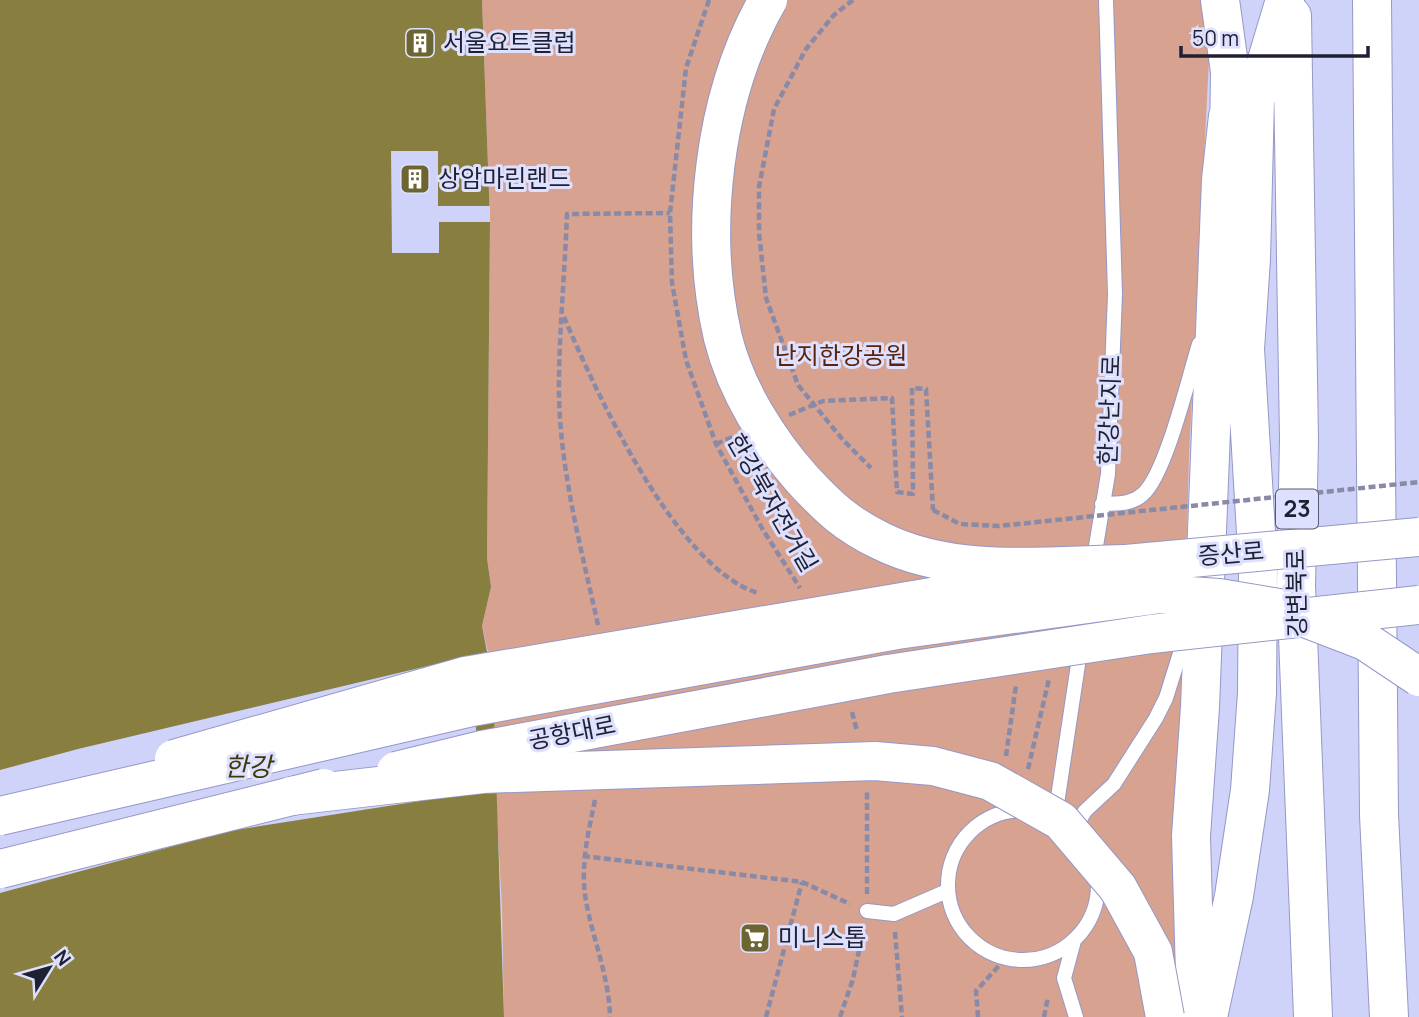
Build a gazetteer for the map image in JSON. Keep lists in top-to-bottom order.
{
  "streets": {
    "main road": [
      "23",
      "증산로",
      "강변북로",
      "공항대로"
    ],
    "lane": ["한강난지로"],
    "path": ["한강북자전거길"]
  },
  "water": ["한강"],
  "parks": ["난지한강공원"],
  "places": {
    "building": ["서울요트클럽", "상암마린랜드"],
    "supermarket": ["미니스톱"]
  },
  "scale_bar": "50 m",
  "north": "top right"
}
